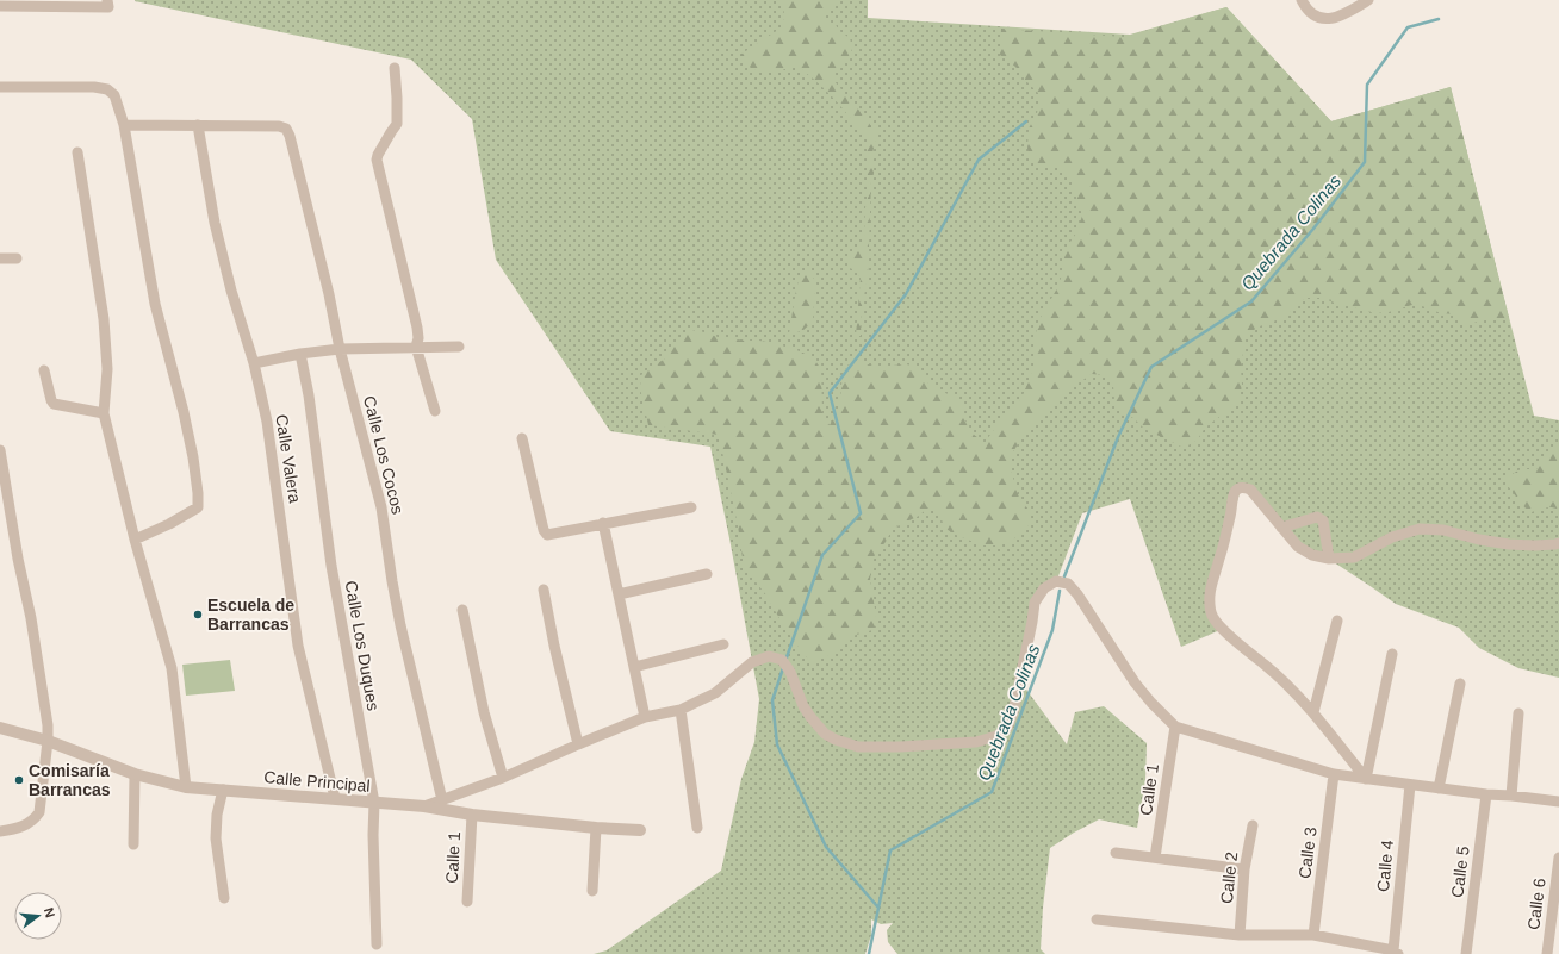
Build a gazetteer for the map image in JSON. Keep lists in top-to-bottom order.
{
  "streets": {
    "street": [
      "Calle Los Cocos",
      "Calle Valera",
      "Calle Los Duques",
      "Calle Principal",
      "Calle 1",
      "Calle 3",
      "Calle 4",
      "Calle 5",
      "Calle 2",
      "Calle 6"
    ]
  },
  "crossings": [
    ["Calle Los Cocos", "Calle Valera"],
    ["Calle Valera", "Calle Principal"],
    ["Calle Los Duques", "Calle Principal"],
    ["Calle Principal", "Calle 1"]
  ],
  "water": ["Quebrada Colinas"],
  "places": ["Escuela de Barrancas", "Comisaría Barrancas"],
  "north": "right"
}
